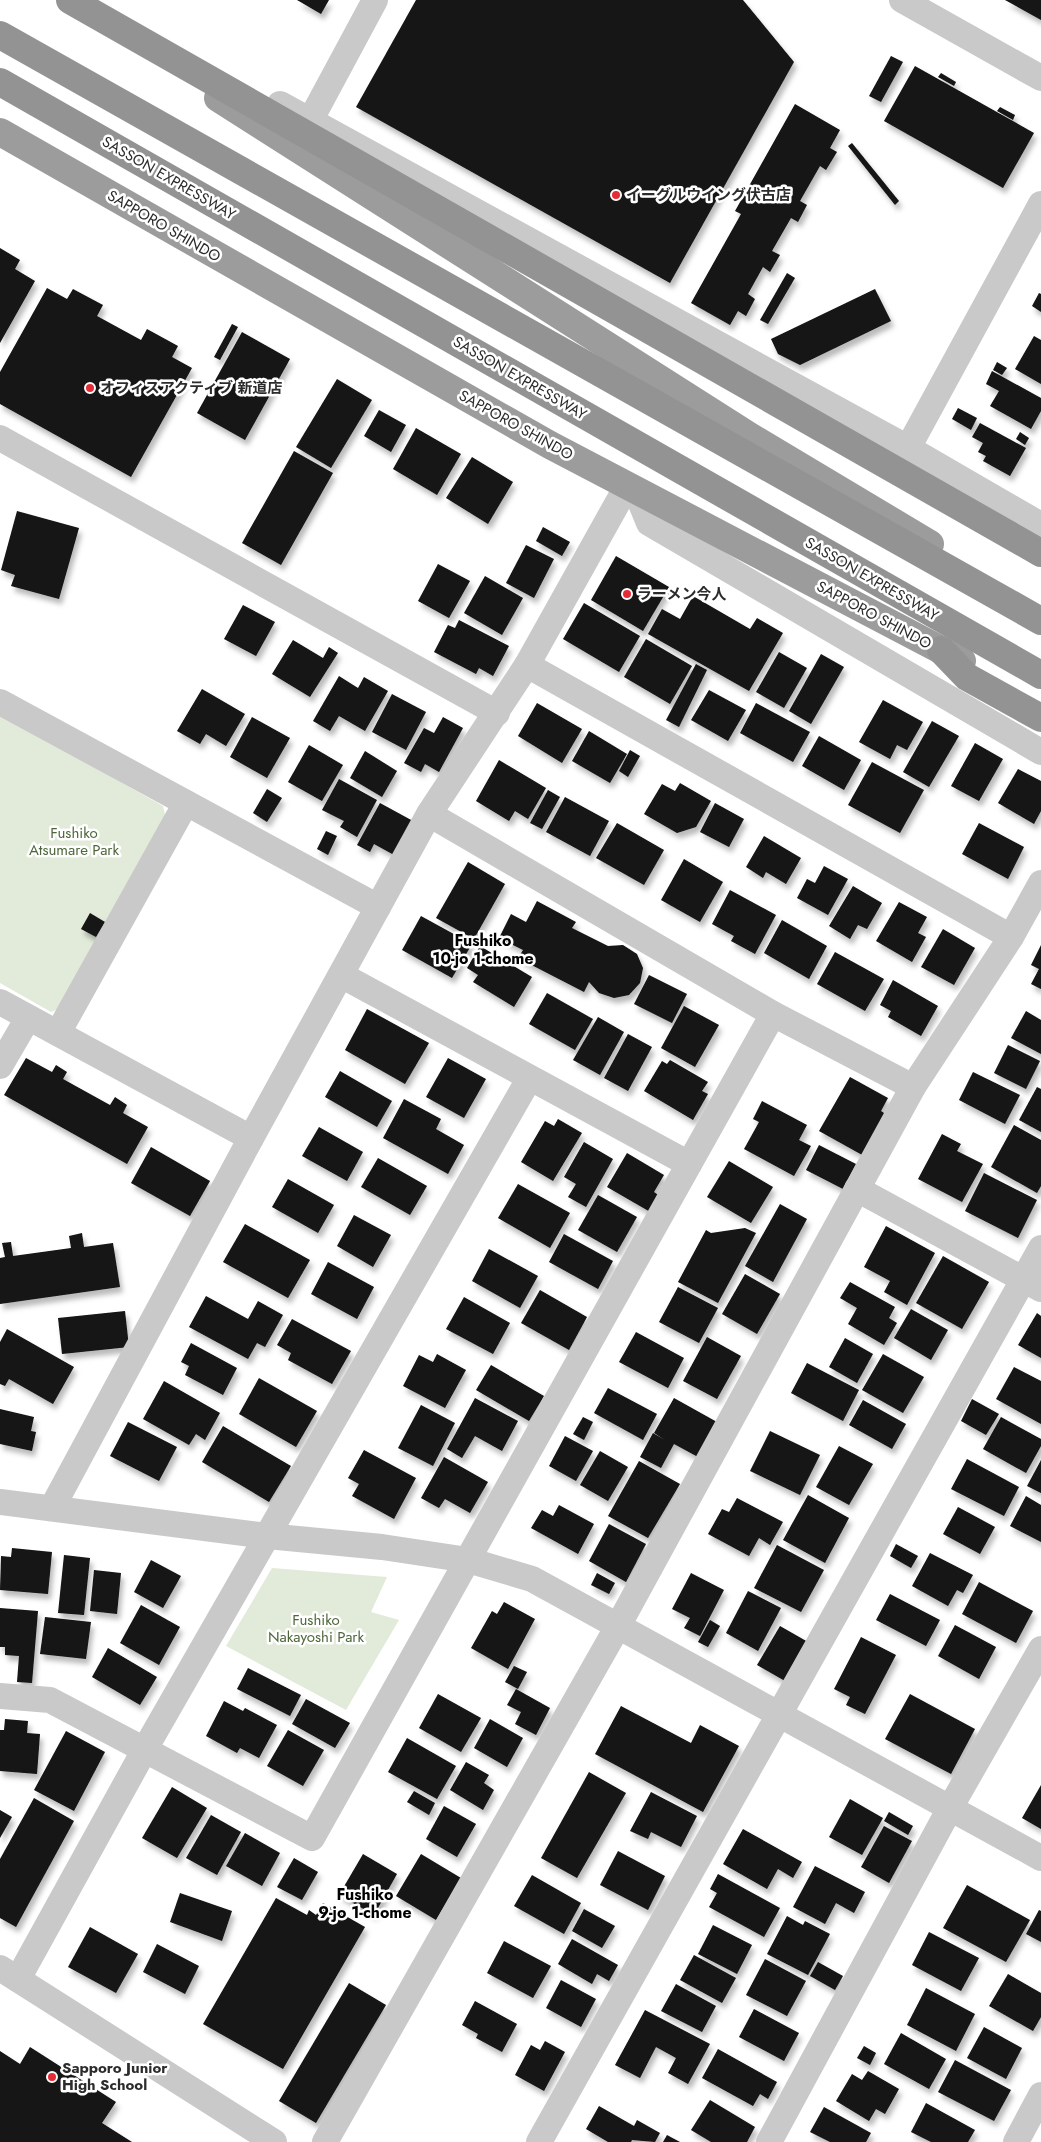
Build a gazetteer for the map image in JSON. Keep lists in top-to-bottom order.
{
  "streets": {
    "highway": ["SASSON EXPRESSWAY", "SAPPORO SHINDO"]
  },
  "districts": ["Fushiko 10-jo 1-chome", "Fushiko 9-jo 1-chome"],
  "parks": ["Fushiko Atsumare Park", "Fushiko Nakayoshi Park"],
  "places": [
    "イーグルウイング伏古店",
    "オフィスアクティブ 新道店",
    "ラーメン今人",
    "Sapporo Junior High School"
  ]
}
